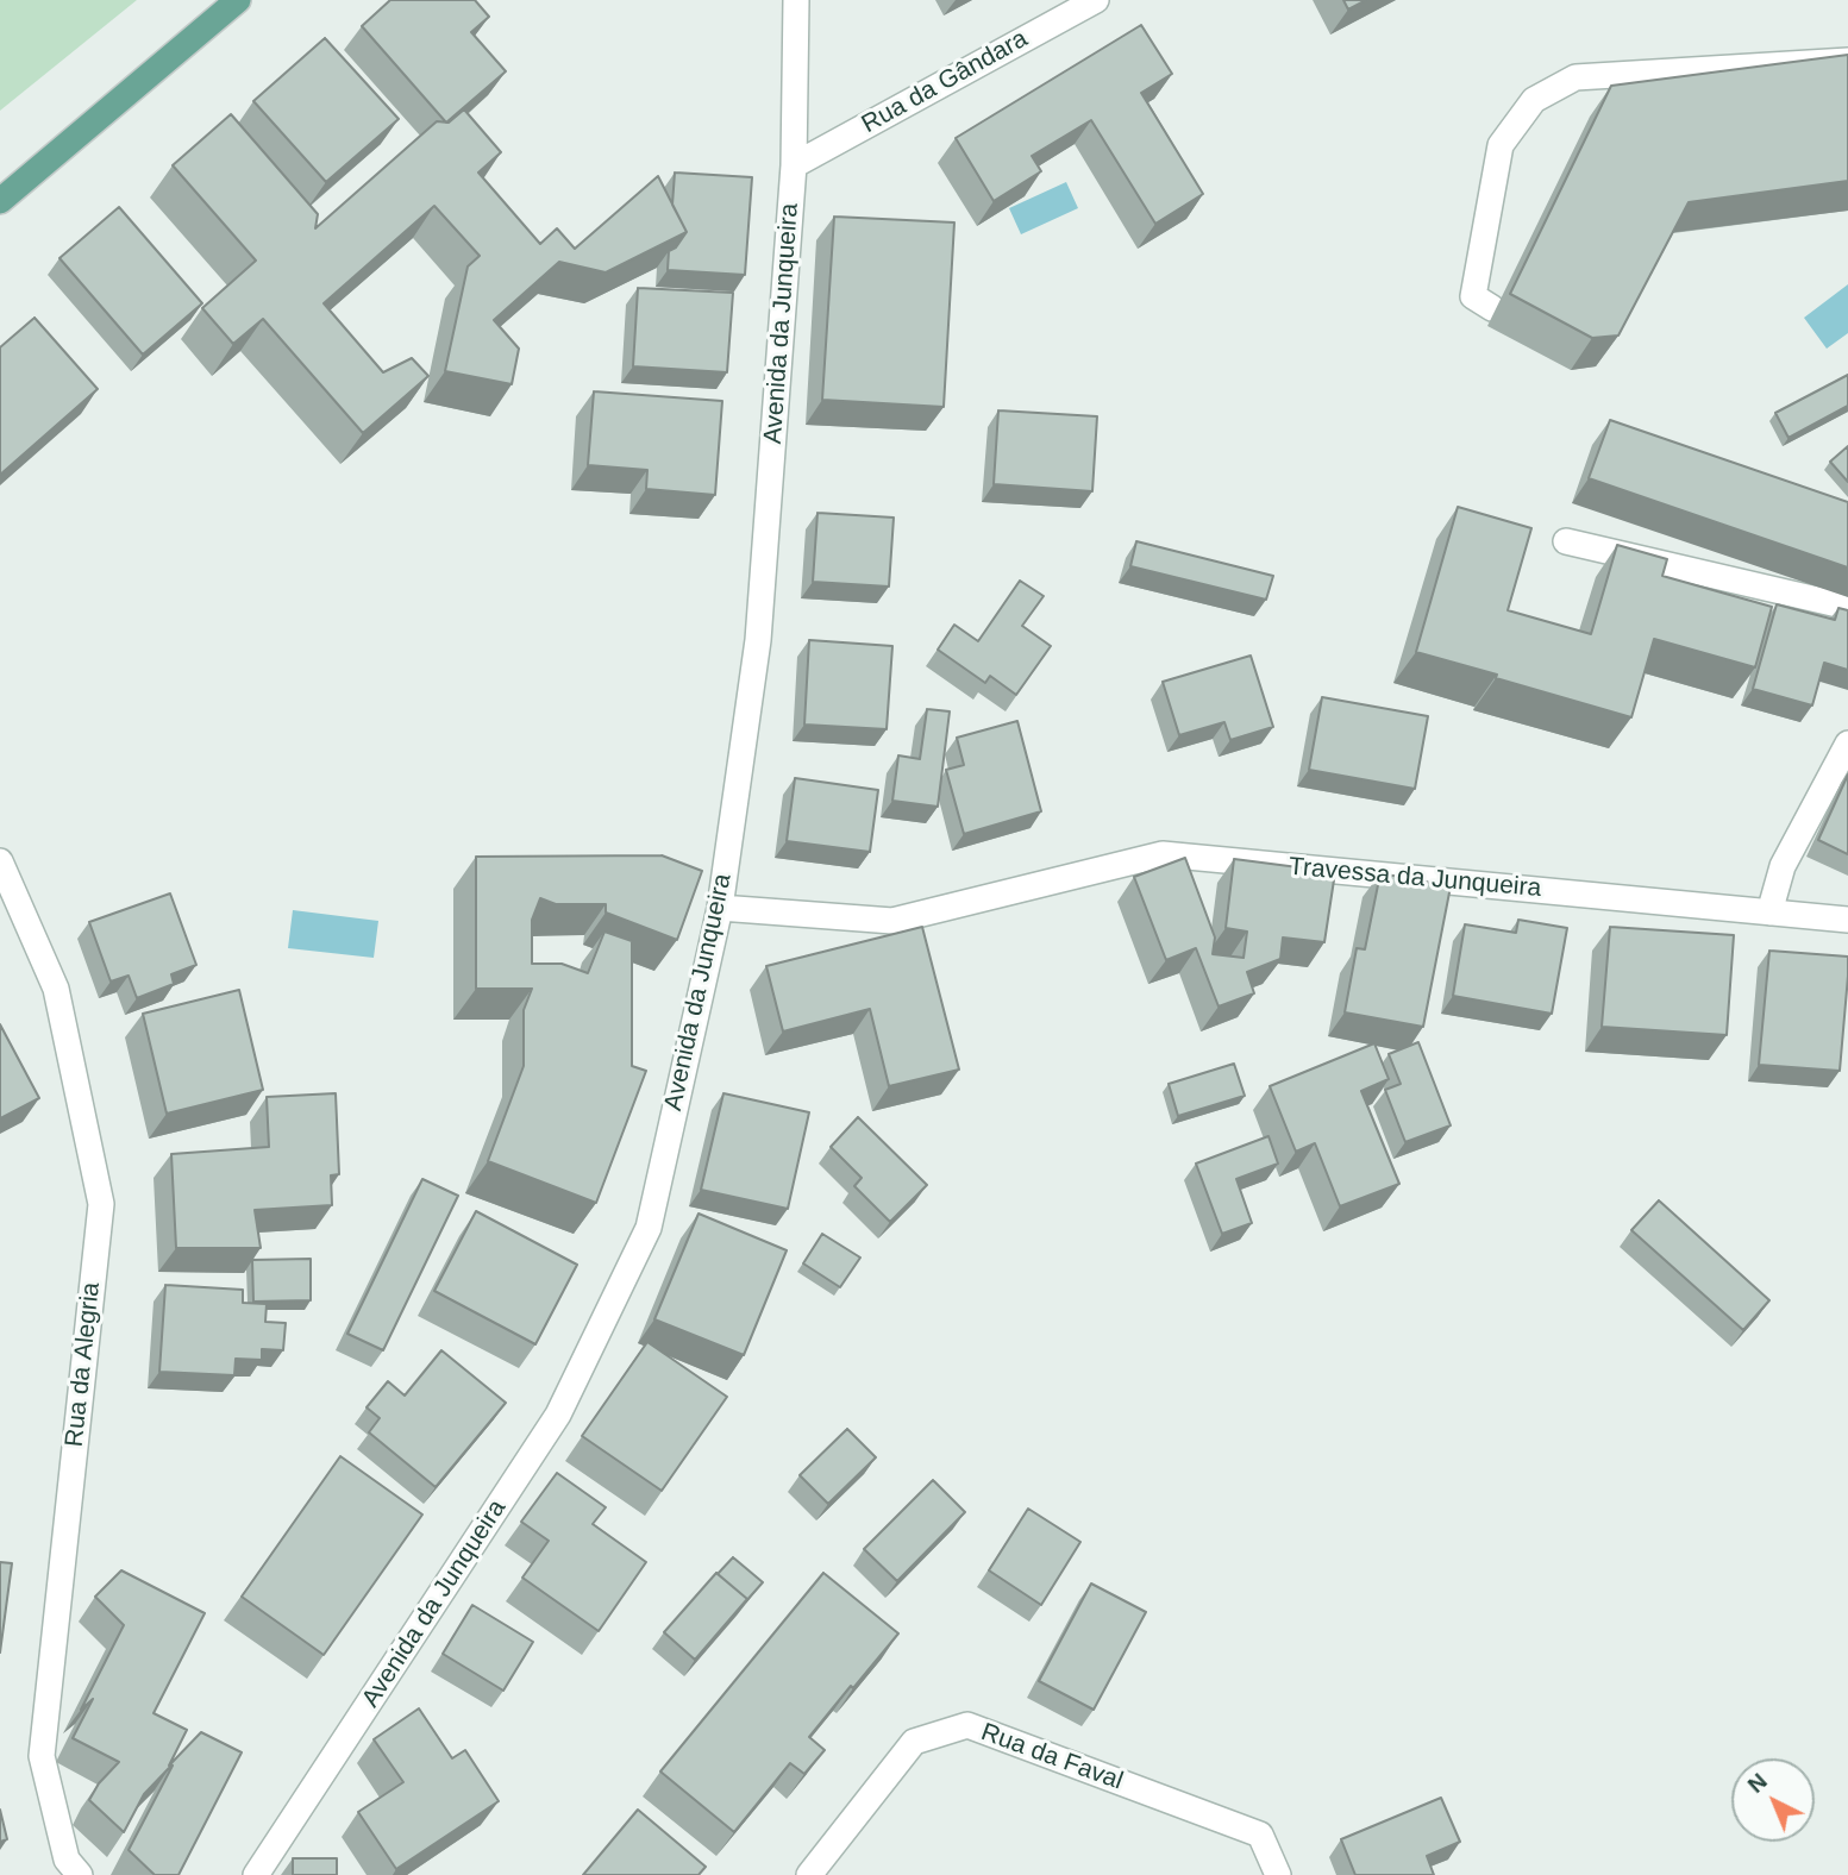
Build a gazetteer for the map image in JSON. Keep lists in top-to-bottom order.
{
  "streets": {
    "street": [
      "Rua da Gândara",
      "Avenida da Junqueira",
      "Travessa da Junqueira",
      "Rua da Alegria",
      "Rua da Faval"
    ]
  },
  "crossings": [
    ["Rua da Gândara", "Avenida da Junqueira"],
    ["Avenida da Junqueira", "Travessa da Junqueira"]
  ],
  "north": "top left"
}
